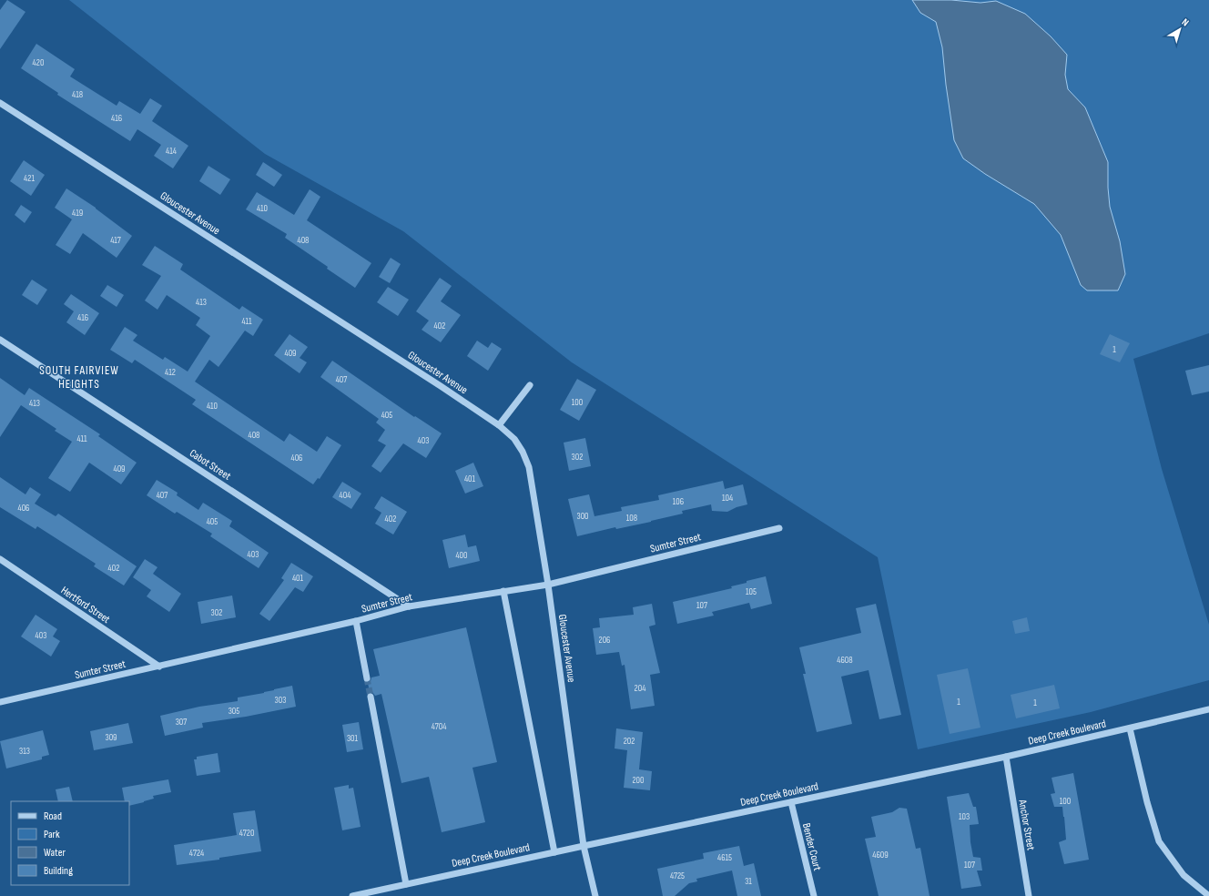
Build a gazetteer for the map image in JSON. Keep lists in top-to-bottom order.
{
  "streets": {
    "street": [
      "Gloucester Avenue",
      "Cabot Street",
      "Sumter Street",
      "Hertford Street",
      "Deep Creek Boulevard",
      "Anchor Street",
      "Bender Court"
    ]
  },
  "crossings": [
    ["Gloucester Avenue", "Sumter Street"],
    ["Gloucester Avenue", "Deep Creek Boulevard"],
    ["Cabot Street", "Sumter Street"],
    ["Sumter Street", "Hertford Street"],
    ["Deep Creek Boulevard", "Anchor Street"],
    ["Deep Creek Boulevard", "Bender Court"]
  ],
  "districts": ["SOUTH FAIRVIEW HEIGHTS"],
  "house_numbers": [
    "420",
    "418",
    "416",
    "414",
    "421",
    "410",
    "419",
    "417",
    "408",
    "413",
    "416",
    "411",
    "402",
    "1",
    "409",
    "412",
    "407",
    "100",
    "413",
    "410",
    "405",
    "408",
    "411",
    "403",
    "302",
    "406",
    "409",
    "401",
    "407",
    "404",
    "104",
    "106",
    "406",
    "300",
    "108",
    "402",
    "405",
    "403",
    "400",
    "402",
    "401",
    "105",
    "107",
    "302",
    "403",
    "206",
    "4608",
    "204",
    "303",
    "1",
    "1",
    "305",
    "307",
    "4704",
    "309",
    "301",
    "202",
    "313",
    "200",
    "100",
    "103",
    "4720",
    "4724",
    "4609",
    "4615",
    "107",
    "4725",
    "31"
  ],
  "legend": [
    "Road",
    "Park",
    "Water",
    "Building"
  ],
  "north": "top right"
}
